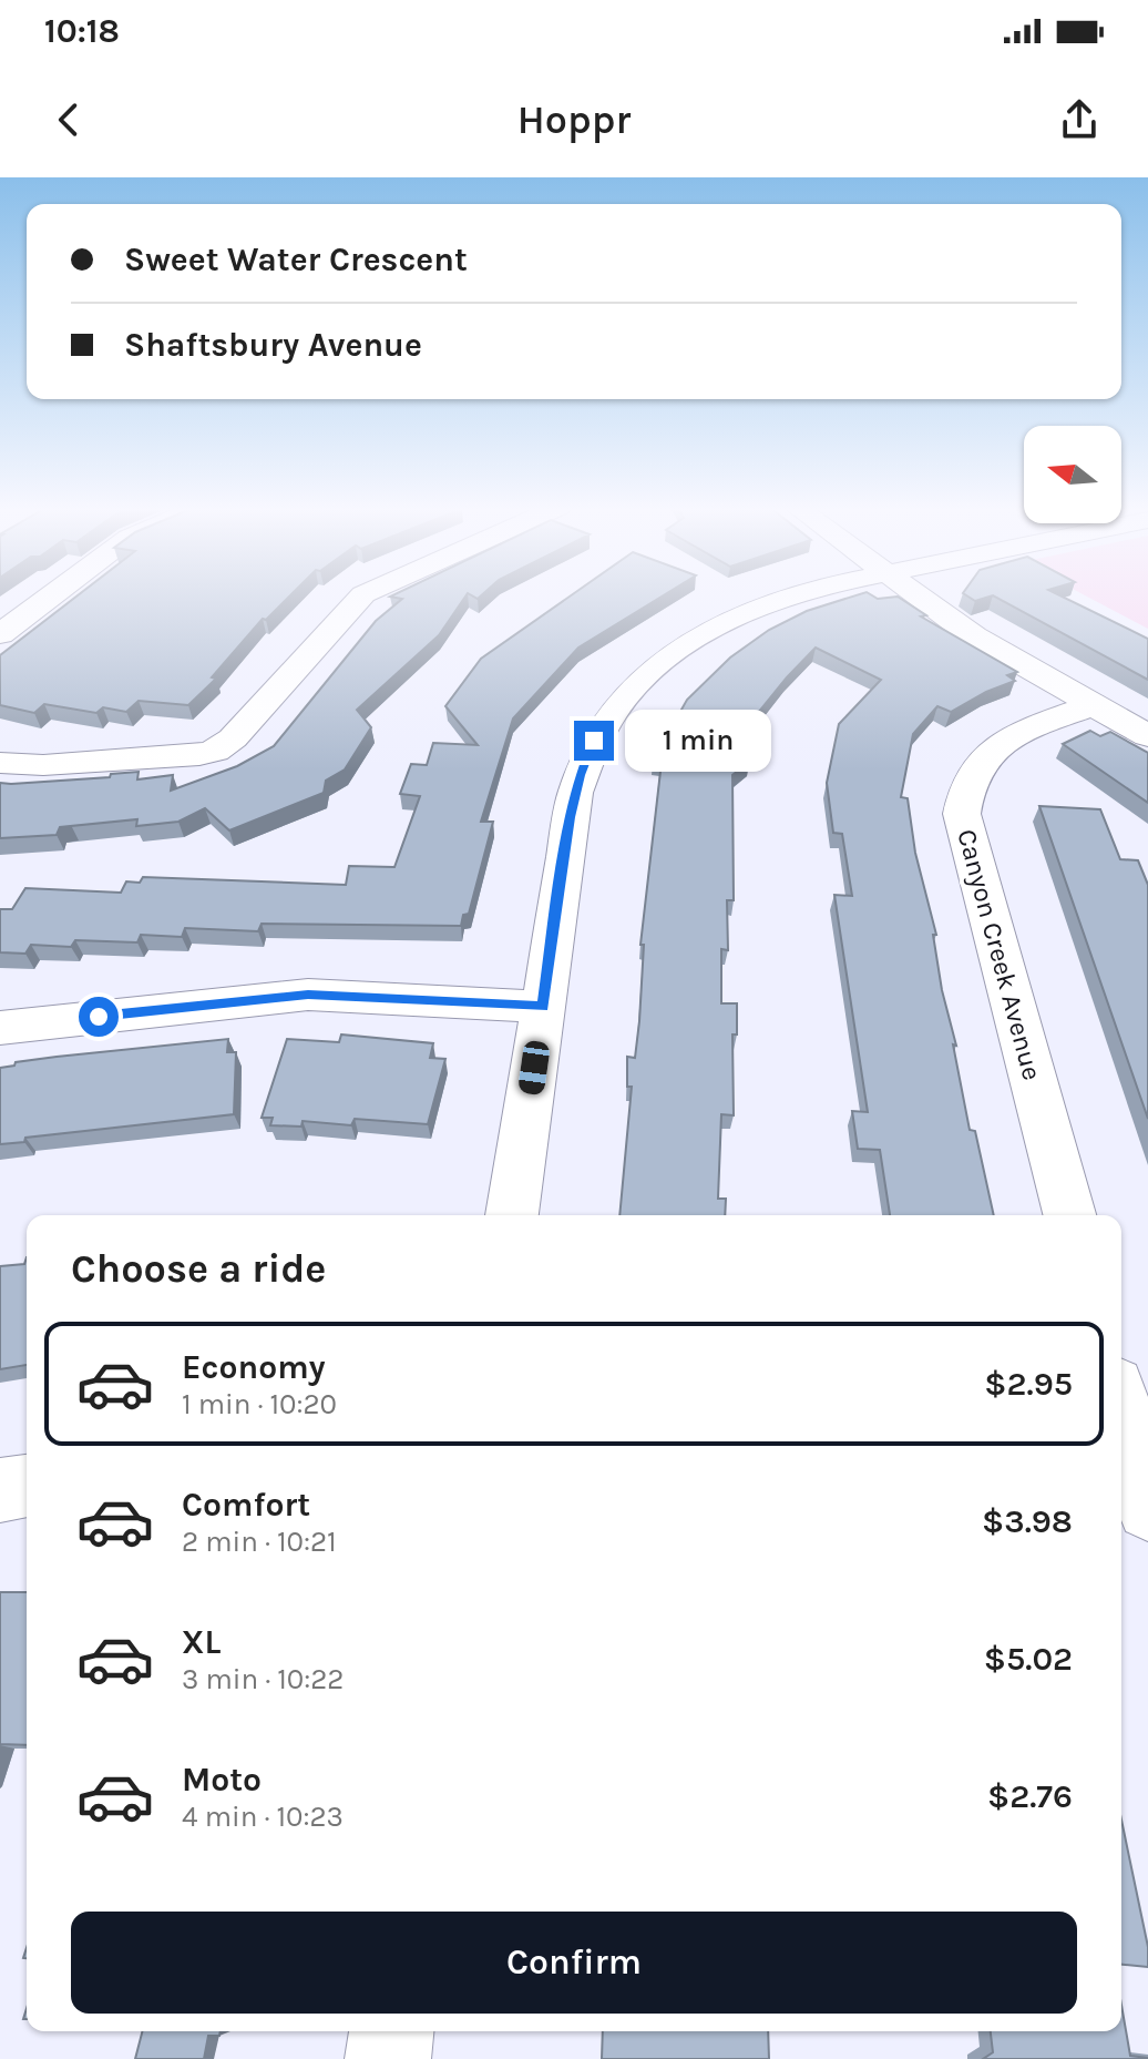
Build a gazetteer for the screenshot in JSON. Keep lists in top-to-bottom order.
{
  "streets": {
    "street": ["Canyon Creek Avenue"]
  },
  "north": "left",
  "page": {
    "status": "10:18",
    "header": "Hoppr",
    "banner": ["Sweet Water Crescent", "Shaftsbury Avenue"],
    "bubble": "1 min",
    "heading": "Choose a ride",
    "list": [
      {
        "name": "Economy",
        "note": "1 min · 10:20",
        "value": "$2.95"
      },
      {
        "name": "Comfort",
        "note": "2 min · 10:21",
        "value": "$3.98"
      },
      {
        "name": "XL",
        "note": "3 min · 10:22",
        "value": "$5.02"
      },
      {
        "name": "Moto",
        "note": "4 min · 10:23",
        "value": "$2.76"
      }
    ],
    "buttons": "Confirm"
  }
}
